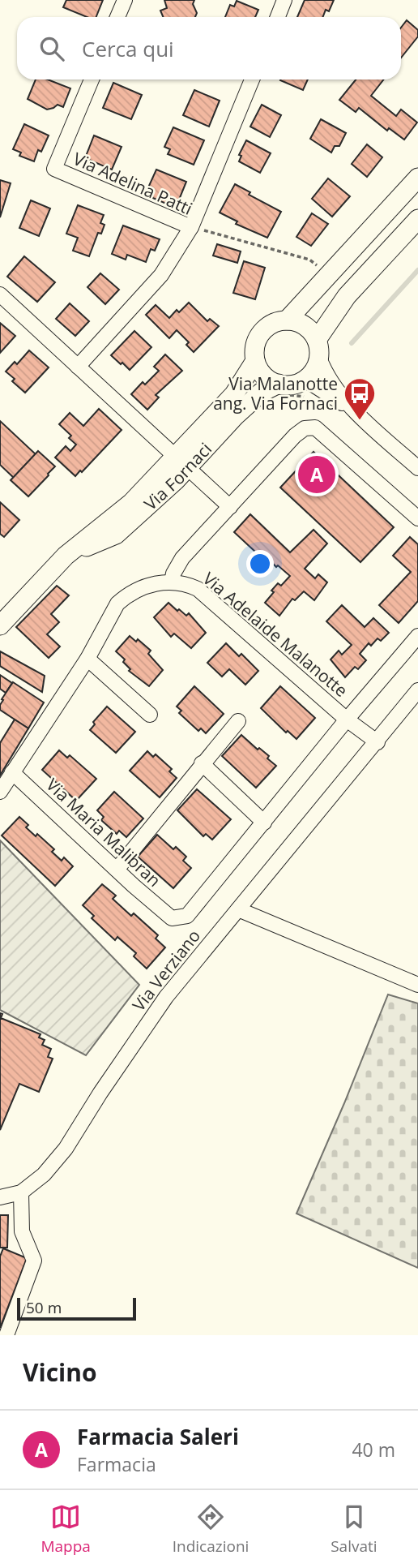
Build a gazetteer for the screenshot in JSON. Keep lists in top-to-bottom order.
{
  "streets": {
    "street": [
      "Via Adelina Patti",
      "Via Fornaci",
      "Via Adelaide Malanotte",
      "Via Maria Malibran",
      "Via Verziano"
    ]
  },
  "crossings": [
    ["Via Adelaide Malanotte", "Via Maria Malibran"]
  ],
  "places": {
    "bus stop": ["Via Malanotte ang. Via Fornaci"]
  },
  "scale_bar": "50 m",
  "page": {
    "search": "Cerca qui",
    "pins": "A",
    "scale": "50 m",
    "heading": "Vicino",
    "list": [
      {
        "mark": "A",
        "name": "Farmacia Saleri",
        "note": "Farmacia",
        "value": "40 m"
      }
    ],
    "nav": ["Mappa", "Indicazioni", "Salvati"]
  }
}
